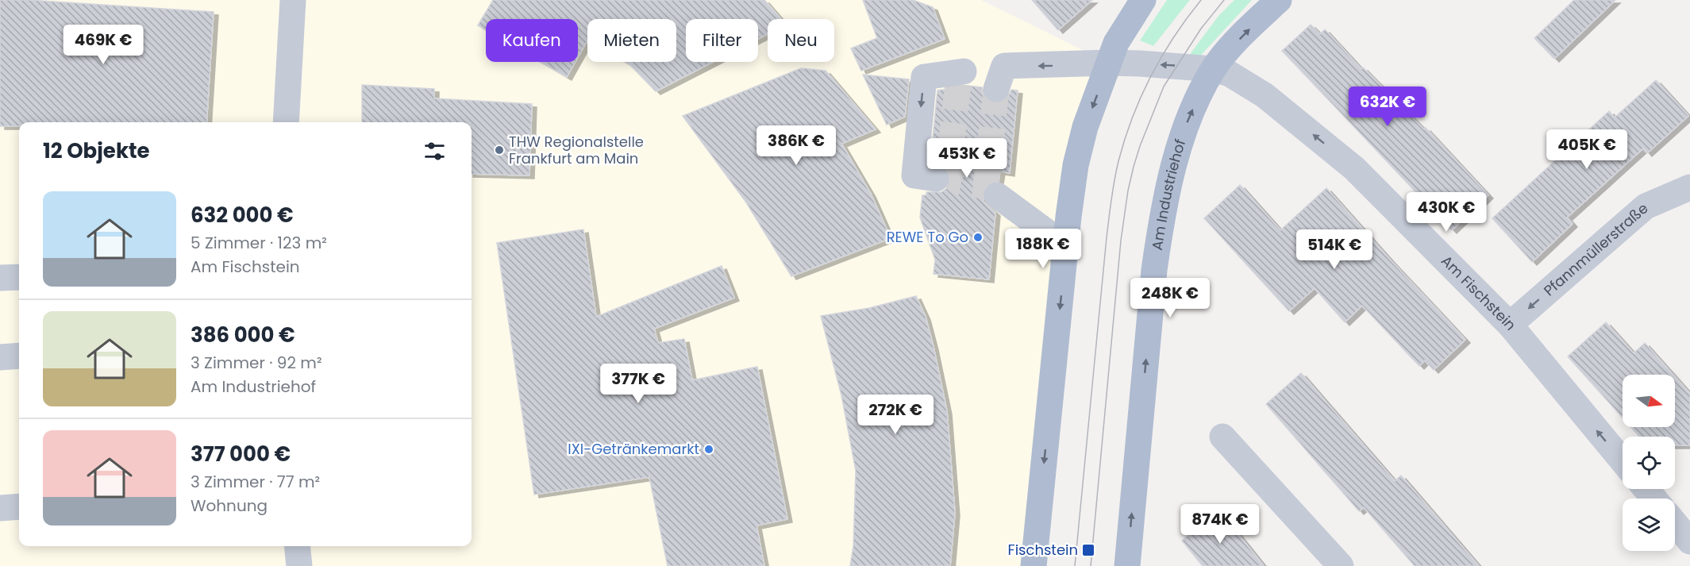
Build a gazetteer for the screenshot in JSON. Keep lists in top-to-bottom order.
{
  "streets": {
    "main road": ["Am Industriehof"],
    "street": ["Pfannmüllerstraße", "Am Fischstein"]
  },
  "crossings": [
    ["Am Industriehof", "Am Fischstein"],
    ["Pfannmüllerstraße", "Am Fischstein"]
  ],
  "one_way": ["Pfannmüllerstraße"],
  "places": {
    "other": ["THW Regionalstelle Frankfurt am Main", "REWE To Go", "IXI-Getränkemarkt"],
    "transit": ["Fischstein"]
  },
  "north": "right",
  "page": {
    "chip": [
      "Kaufen",
      "Mieten",
      "Filter",
      "Neu"
    ],
    "price": [
      "469K €",
      "632K €",
      "386K €",
      "405K €",
      "453K €",
      "430K €",
      "188K €",
      "514K €",
      "248K €",
      "377K €",
      "272K €",
      "874K €"
    ],
    "heading": "12 Objekte",
    "list": [
      {
        "name": "632 000 €",
        "note": "5 Zimmer · 123 m² · Am Fischstein"
      },
      {
        "name": "386 000 €",
        "note": "3 Zimmer · 92 m² · Am Industriehof"
      },
      {
        "name": "377 000 €",
        "note": "3 Zimmer · 77 m² · Wohnung"
      }
    ]
  }
}
